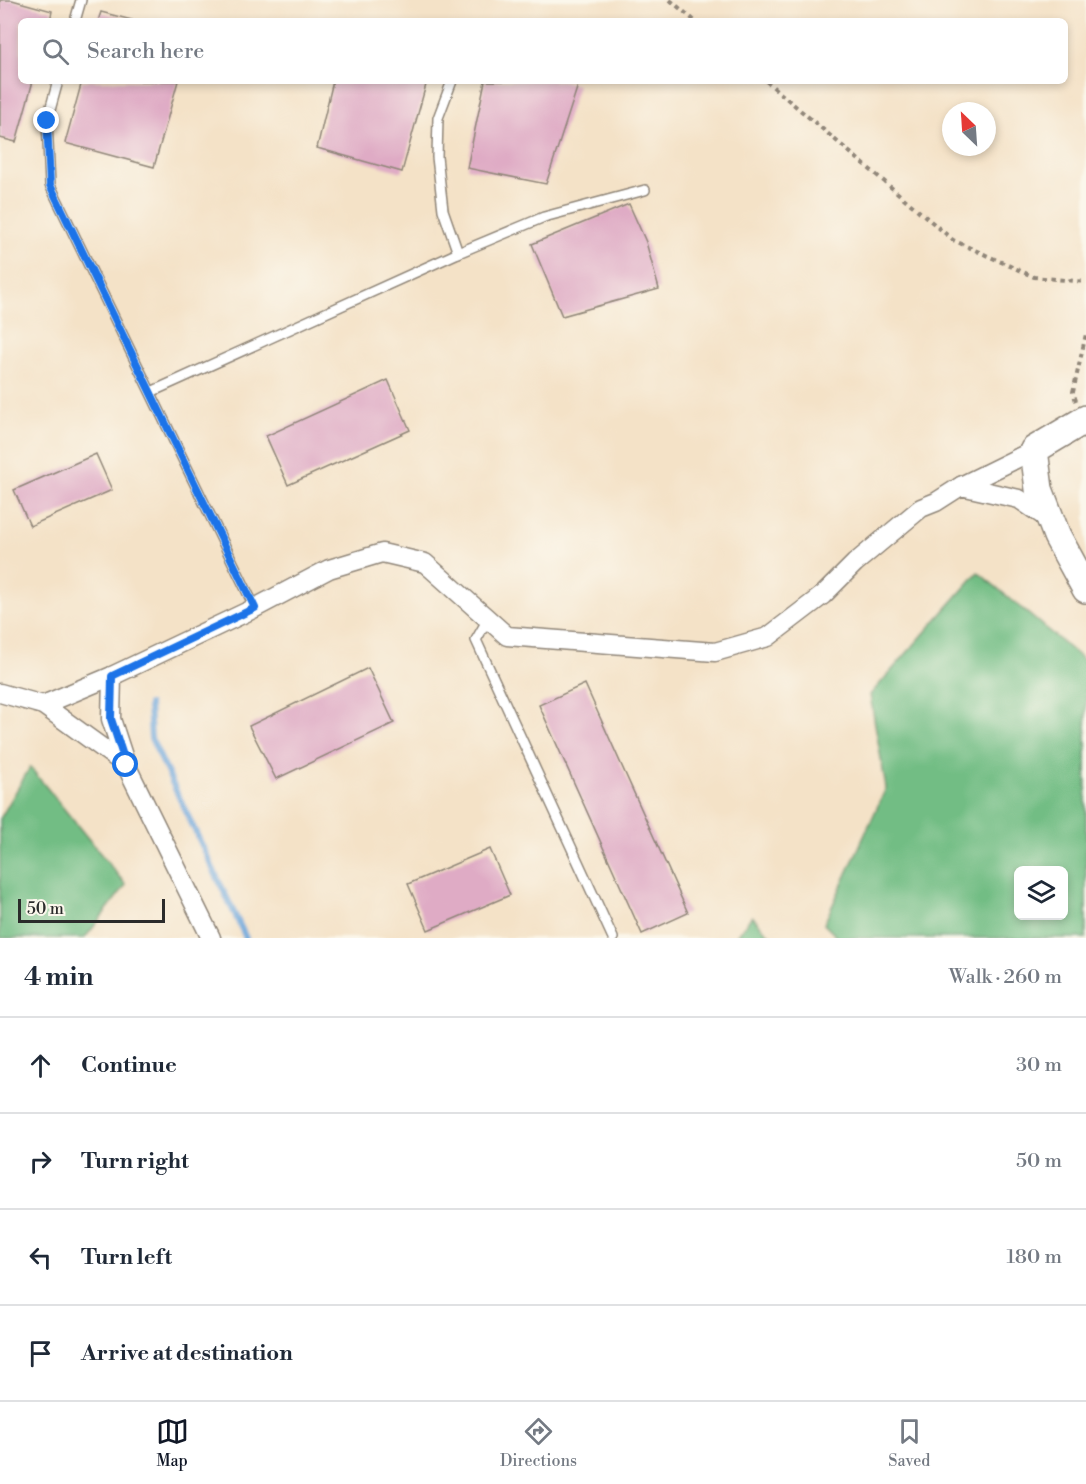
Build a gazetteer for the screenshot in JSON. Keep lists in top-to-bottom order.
{
  "scale_bar": "50 m",
  "north": "top left",
  "page": {
    "search": "Search here",
    "scale": "50 m",
    "heading": ["4 min", "Walk · 260 m"],
    "list": [
      ["Continue", "30 m"],
      ["Turn right", "50 m"],
      ["Turn left", "180 m"],
      "Arrive at destination"
    ],
    "nav": ["Map", "Directions", "Saved"]
  }
}
